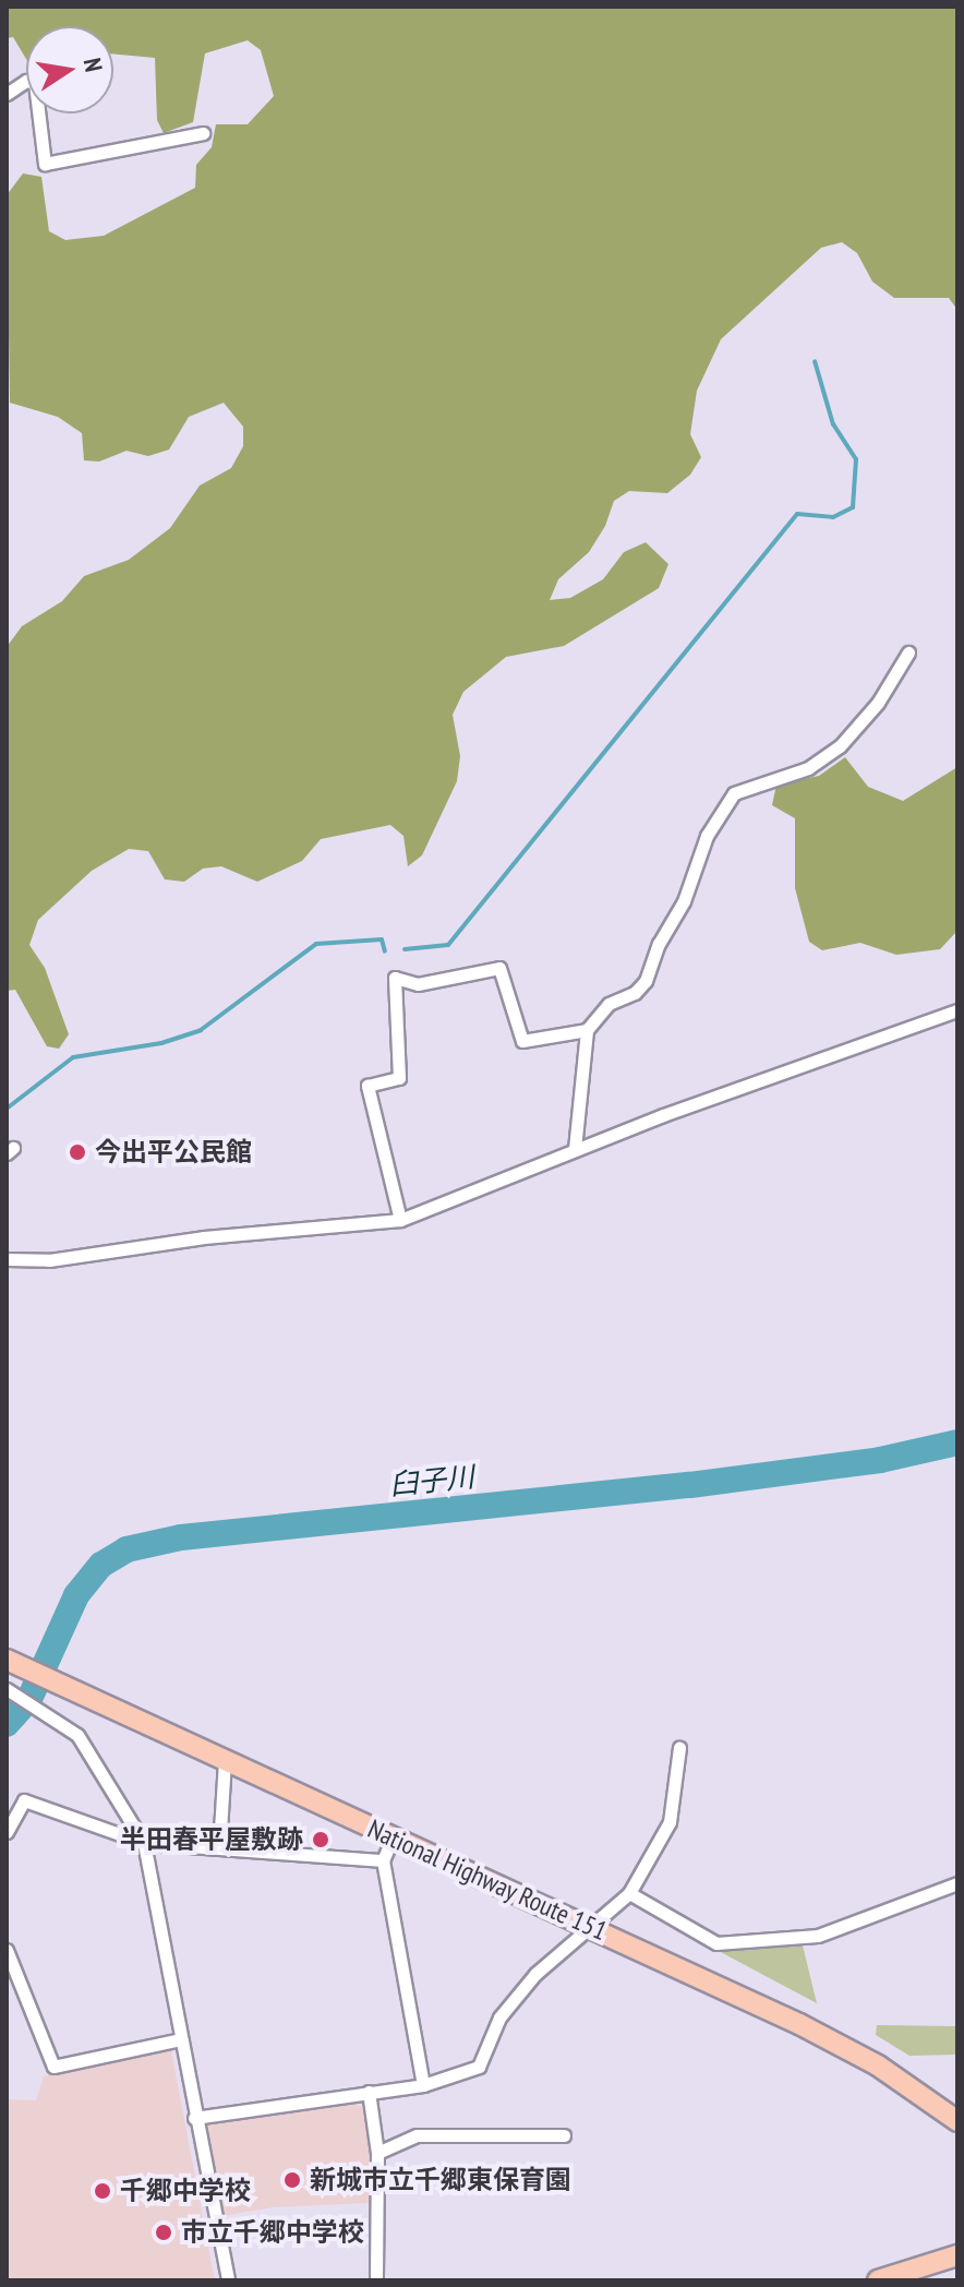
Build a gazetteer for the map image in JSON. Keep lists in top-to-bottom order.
{
  "streets": {
    "highway": ["National Highway Route 151"]
  },
  "water": ["臼子川"],
  "places": [
    "今出平公民館",
    "半田春平屋敷跡",
    "新城市立千郷東保育園",
    "千郷中学校",
    "市立千郷中学校"
  ],
  "north": "right"
}
